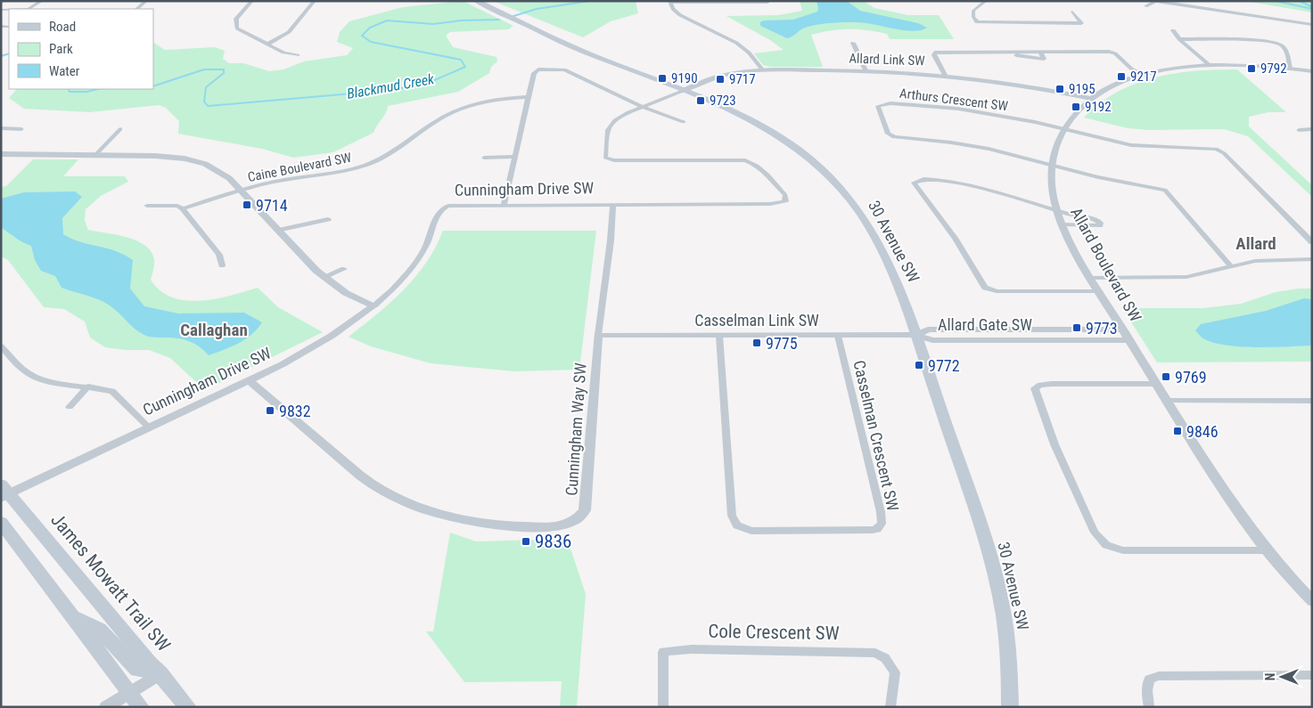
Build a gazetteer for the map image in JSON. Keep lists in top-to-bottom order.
{
  "streets": {
    "main road": ["30 Avenue SW", "James Mowatt Trail SW"],
    "street": [
      "Allard Link SW",
      "Arthurs Crescent SW",
      "Caine Boulevard SW",
      "Cunningham Drive SW",
      "Allard Boulevard SW",
      "Casselman Link SW",
      "Allard Gate SW",
      "Cunningham Way SW",
      "Casselman Crescent SW",
      "Cole Crescent SW"
    ]
  },
  "crossings": [
    ["Allard Link SW", "Cunningham Drive SW"],
    ["Allard Link SW", "30 Avenue SW"],
    ["Allard Link SW", "Allard Boulevard SW"],
    ["Arthurs Crescent SW", "Allard Boulevard SW"],
    ["Cunningham Drive SW", "30 Avenue SW"],
    ["Cunningham Drive SW", "Cunningham Way SW"],
    ["Cunningham Drive SW", "James Mowatt Trail SW"],
    ["30 Avenue SW", "Casselman Link SW"],
    ["30 Avenue SW", "Allard Gate SW"],
    ["Allard Boulevard SW", "Allard Gate SW"],
    ["Casselman Link SW", "Allard Gate SW"],
    ["Casselman Link SW", "Cunningham Way SW"],
    ["Casselman Link SW", "Casselman Crescent SW"]
  ],
  "districts": ["Allard", "Callaghan"],
  "water": ["Blackmud Creek"],
  "places": {
    "transit": [
      "9792",
      "9217",
      "9190",
      "9717",
      "9195",
      "9723",
      "9192",
      "9714",
      "9773",
      "9775",
      "9772",
      "9769",
      "9832",
      "9846",
      "9836"
    ]
  },
  "legend": ["Road", "Park", "Water"],
  "north": "left"
}
